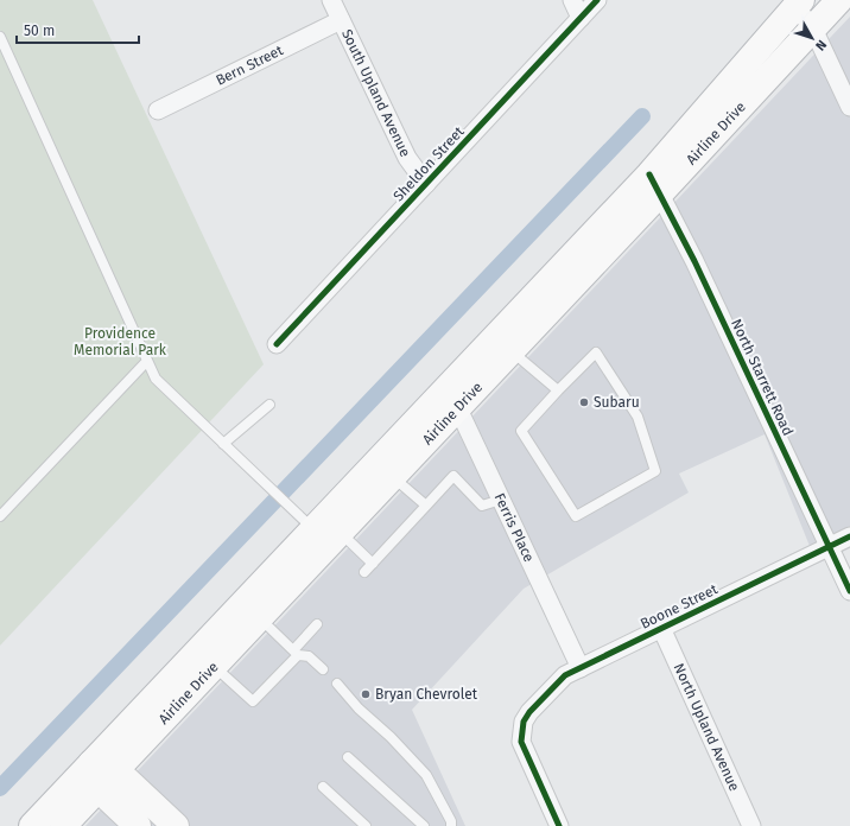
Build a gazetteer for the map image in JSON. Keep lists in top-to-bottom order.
{
  "streets": {
    "main road": ["Airline Drive"],
    "street": [
      "Bern Street",
      "South Upland Avenue",
      "Sheldon Street",
      "North Starrett Road",
      "Ferris Place",
      "Boone Street",
      "North Upland Avenue"
    ]
  },
  "crossings": [
    ["Bern Street", "South Upland Avenue"],
    ["South Upland Avenue", "Sheldon Street"],
    ["Airline Drive", "North Starrett Road"],
    ["Airline Drive", "Ferris Place"],
    ["North Starrett Road", "Boone Street"],
    ["Ferris Place", "Boone Street"],
    ["Boone Street", "North Upland Avenue"]
  ],
  "parks": ["Providence Memorial Park"],
  "places": ["Subaru", "Bryan Chevrolet"],
  "scale_bar": "50 m",
  "north": "bottom right"
}
